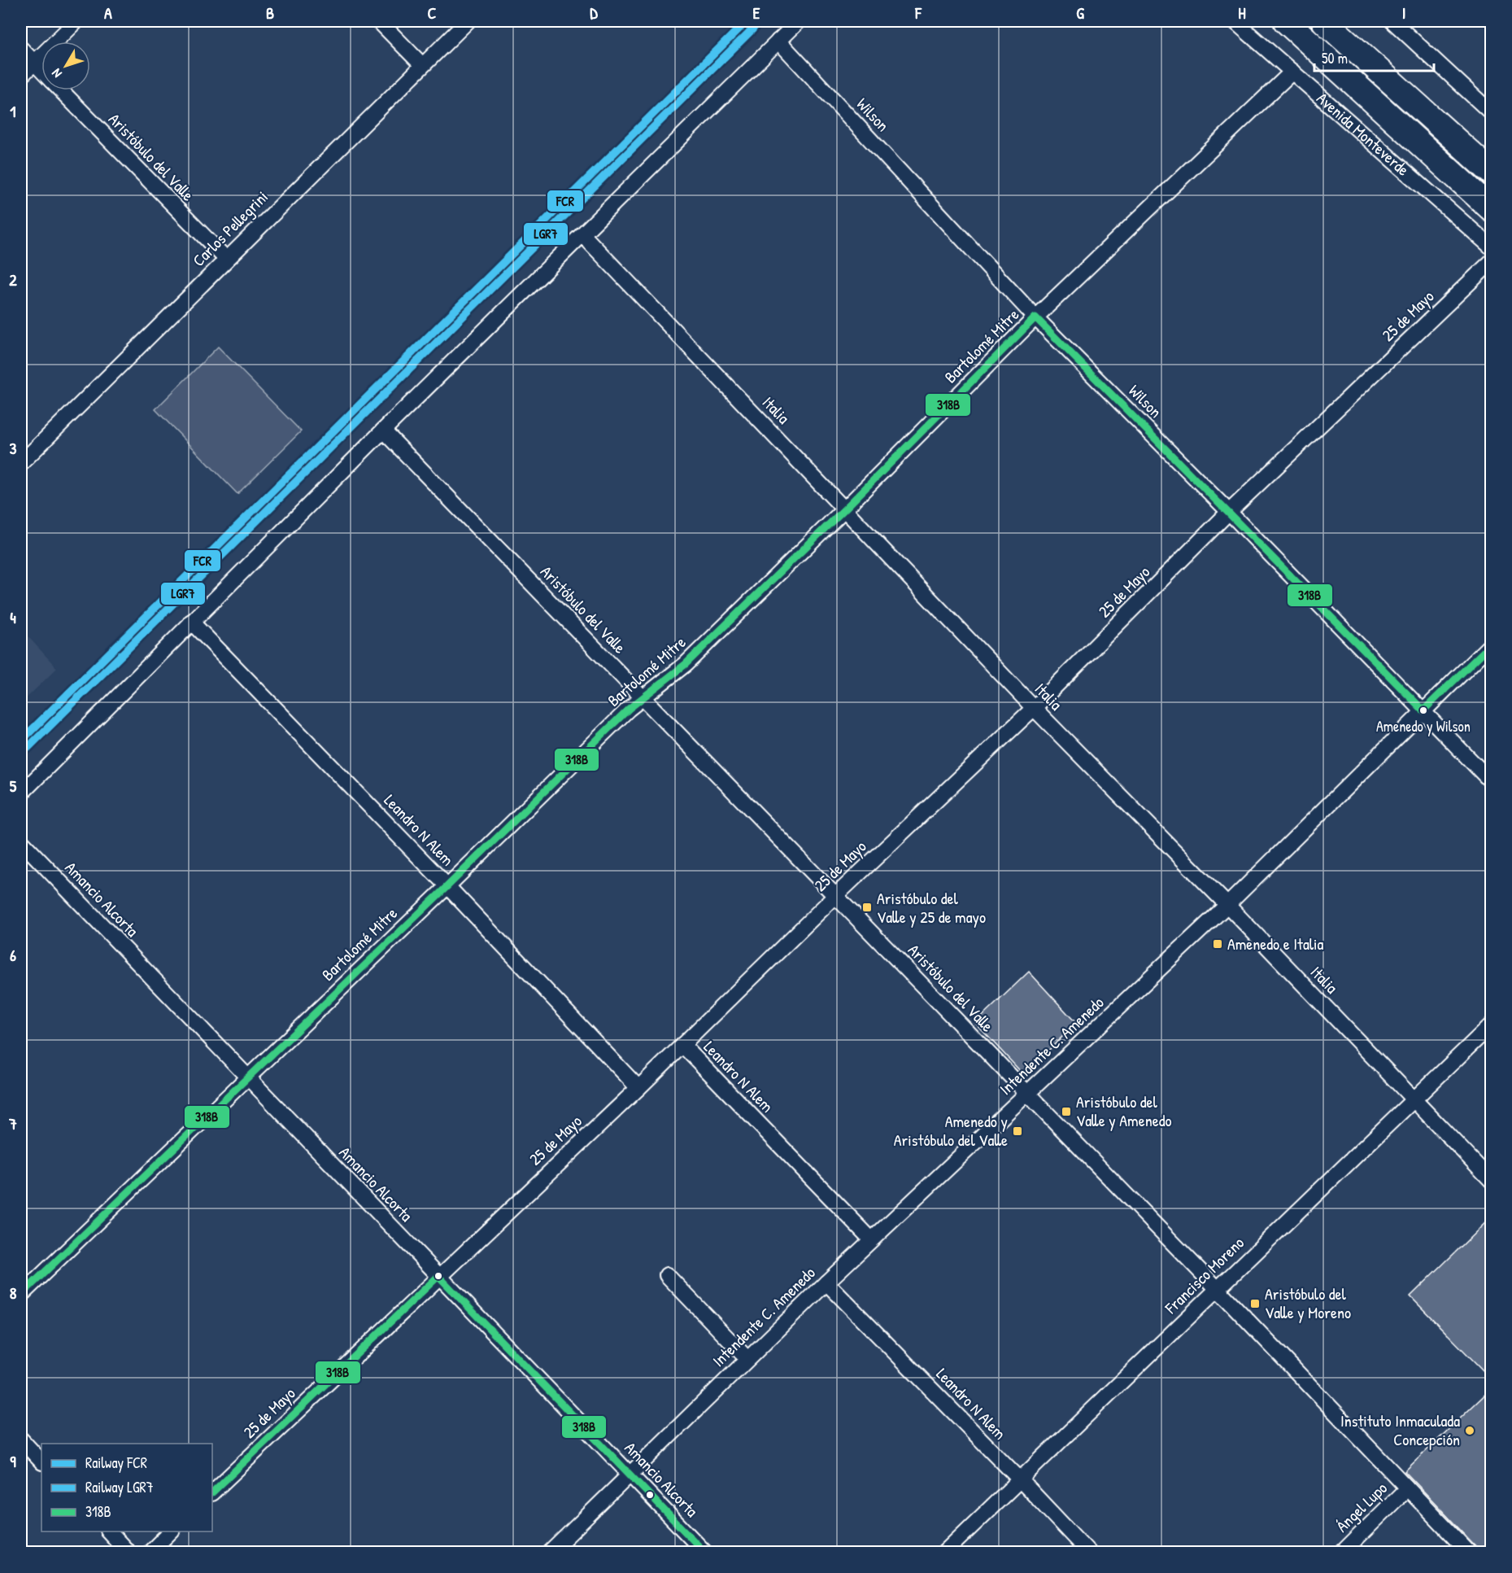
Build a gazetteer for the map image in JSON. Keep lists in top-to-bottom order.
{
  "streets": {
    "main road": ["Avenida Monteverde"],
    "street": [
      "Wilson",
      "Aristóbulo del Valle",
      "Carlos Pellegrini",
      "25 de Mayo",
      "Bartolomé Mitre",
      "Italia",
      "Leandro N Alem",
      "Amancio Alcorta",
      "Intendente C. Amenedo",
      "Francisco Moreno",
      "Ángel Lupo"
    ]
  },
  "crossings": [
    ["Wilson", "25 de Mayo"],
    ["Wilson", "Bartolomé Mitre"],
    ["Wilson", "Intendente C. Amenedo"],
    ["Avenida Monteverde", "Bartolomé Mitre"],
    ["Aristóbulo del Valle", "Carlos Pellegrini"],
    ["Aristóbulo del Valle", "25 de Mayo"],
    ["Aristóbulo del Valle", "Bartolomé Mitre"],
    ["Aristóbulo del Valle", "Intendente C. Amenedo"],
    ["Aristóbulo del Valle", "Francisco Moreno"],
    ["Aristóbulo del Valle", "Ángel Lupo"],
    ["25 de Mayo", "Italia"],
    ["25 de Mayo", "Leandro N Alem"],
    ["25 de Mayo", "Amancio Alcorta"],
    ["Bartolomé Mitre", "Italia"],
    ["Bartolomé Mitre", "Leandro N Alem"],
    ["Bartolomé Mitre", "Amancio Alcorta"],
    ["Italia", "Intendente C. Amenedo"],
    ["Italia", "Francisco Moreno"],
    ["Leandro N Alem", "Intendente C. Amenedo"],
    ["Leandro N Alem", "Francisco Moreno"],
    ["Amancio Alcorta", "Intendente C. Amenedo"]
  ],
  "places": {
    "other": ["Amenedo y Wilson", "Instituto Inmaculada Concepción"],
    "transit": [
      "Aristóbulo del Valle y 25 de mayo",
      "Amenedo e Italia",
      "Aristóbulo del Valle y Amenedo",
      "Amenedo y Aristóbulo del Valle",
      "Aristóbulo del Valle y Moreno"
    ]
  },
  "lines": ["rail line FCR", "rail line LGR7", "transit line 318B"],
  "legend": ["Railway FCR", "Railway LGR7", "318B"],
  "scale_bar": "50 m",
  "north": "bottom left",
  "grid": {
    "columns": [
      "A",
      "B",
      "C",
      "D",
      "E",
      "F",
      "G",
      "H",
      "I"
    ],
    "rows": [
      "1",
      "2",
      "3",
      "4",
      "5",
      "6",
      "7",
      "8",
      "9"
    ]
  }
}
